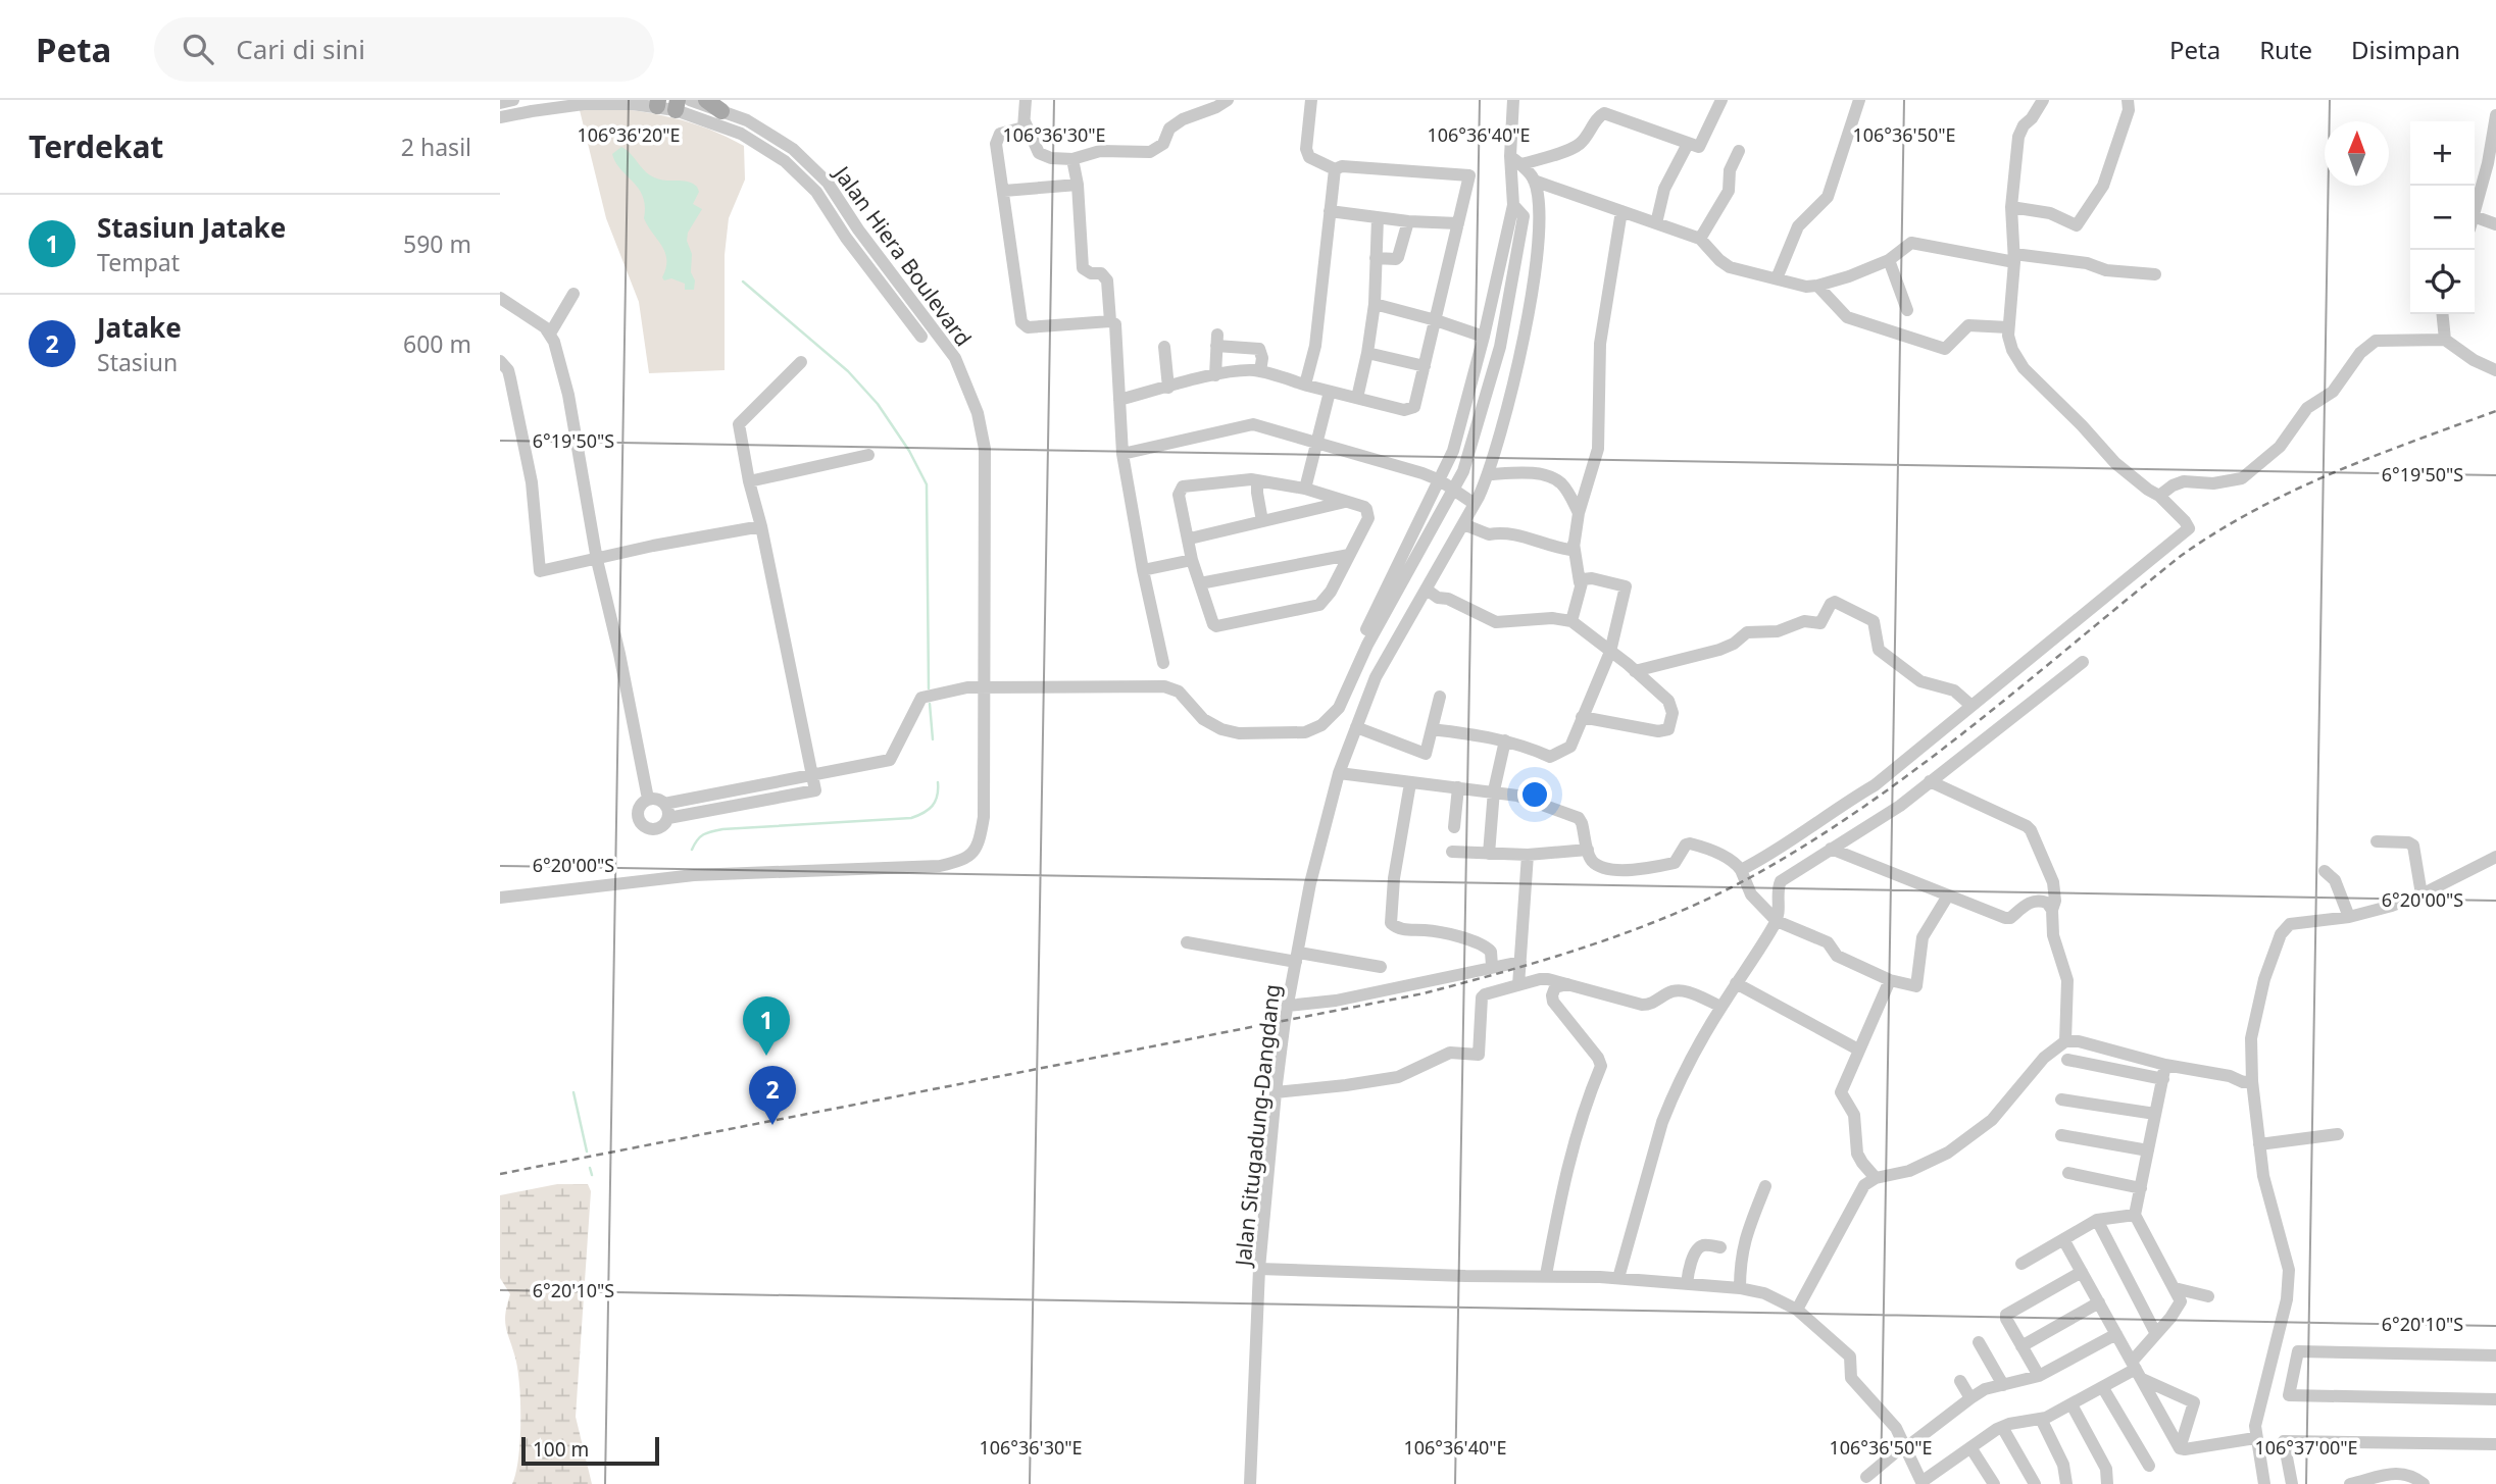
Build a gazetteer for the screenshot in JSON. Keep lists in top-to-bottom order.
{
  "streets": {
    "street": ["Jalan Hiera Boulevard", "Jalan Situgadung-Dangdang"]
  },
  "scale_bar": "100 m",
  "north": "top",
  "page": {
    "header": "Peta",
    "search": "Cari di sini",
    "nav": ["Peta", "Rute", "Disimpan"],
    "heading": ["Terdekat", "2 hasil"],
    "map_buttons": ["+", "−"],
    "list": [
      {
        "mark": "1",
        "name": "Stasiun Jatake",
        "note": "Tempat",
        "value": "590 m"
      },
      {
        "mark": "2",
        "name": "Jatake",
        "note": "Stasiun",
        "value": "600 m"
      }
    ],
    "pins": ["1", "2"],
    "scale": "100 m"
  },
  "coordinates": [
    "106°36'20\"E",
    "106°36'30\"E",
    "106°36'40\"E",
    "106°36'50\"E",
    "6°19'50\"S",
    "6°20'00\"S",
    "6°20'10\"S",
    "106°37'00\"E"
  ]
}
